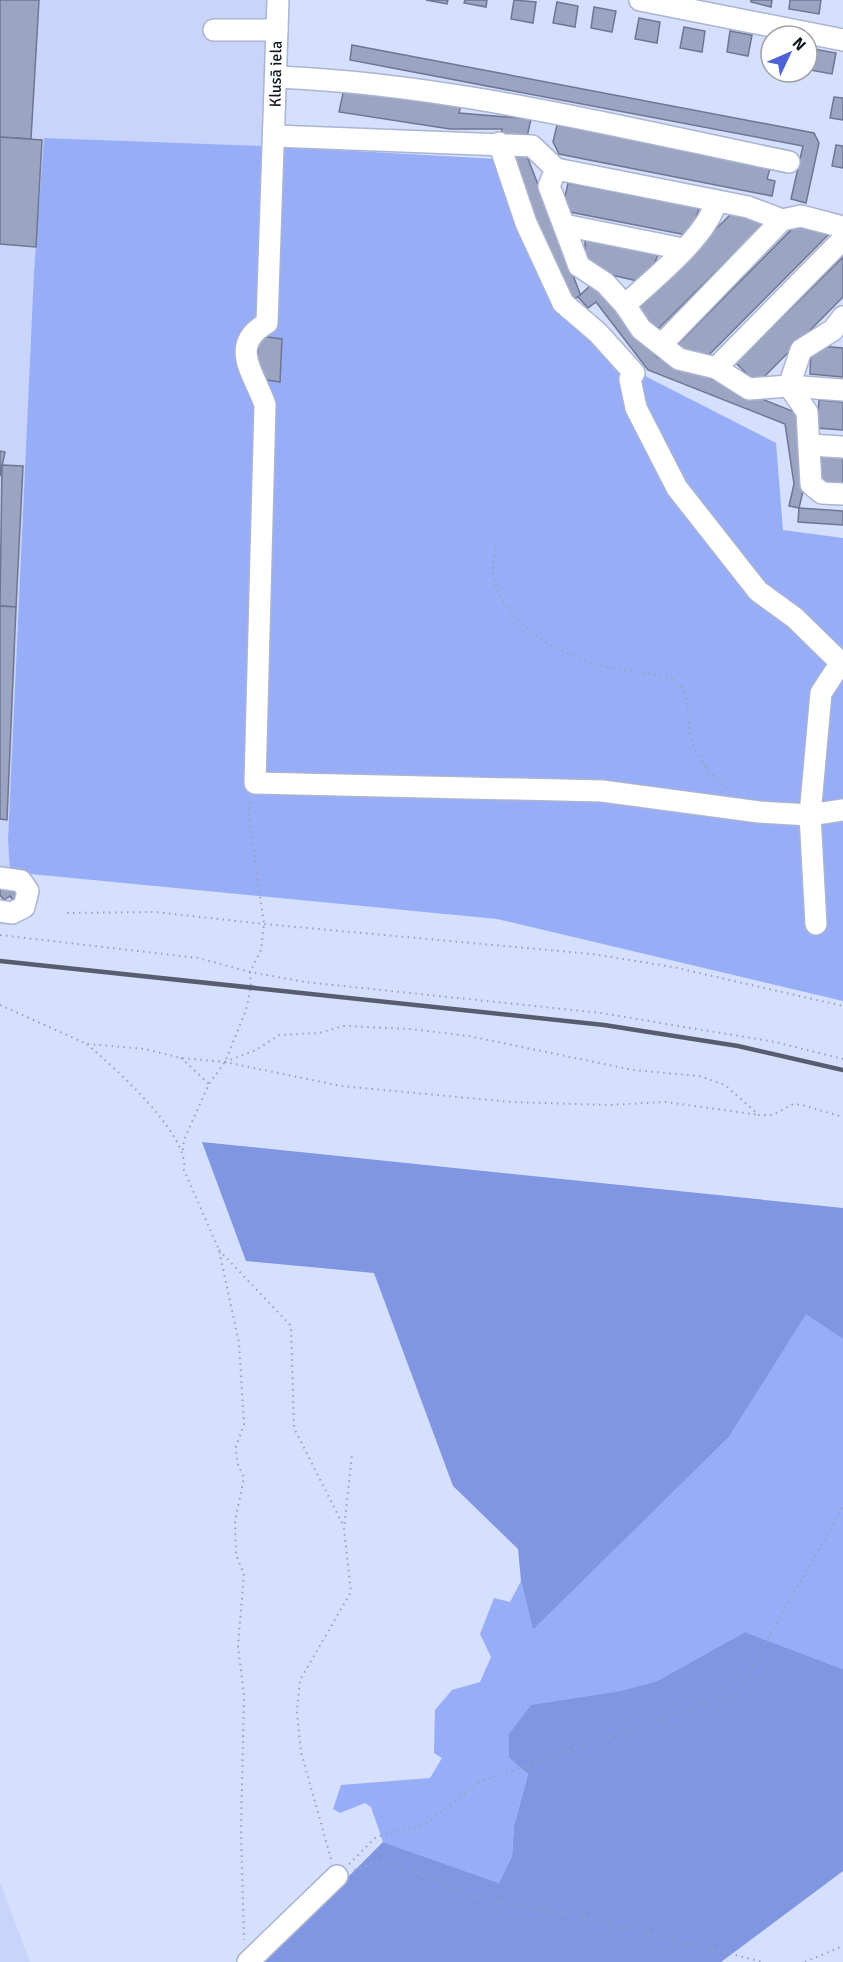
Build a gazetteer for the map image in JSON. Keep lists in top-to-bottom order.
{
  "streets": {
    "street": ["Klusā iela"]
  },
  "north": "top right"
}
